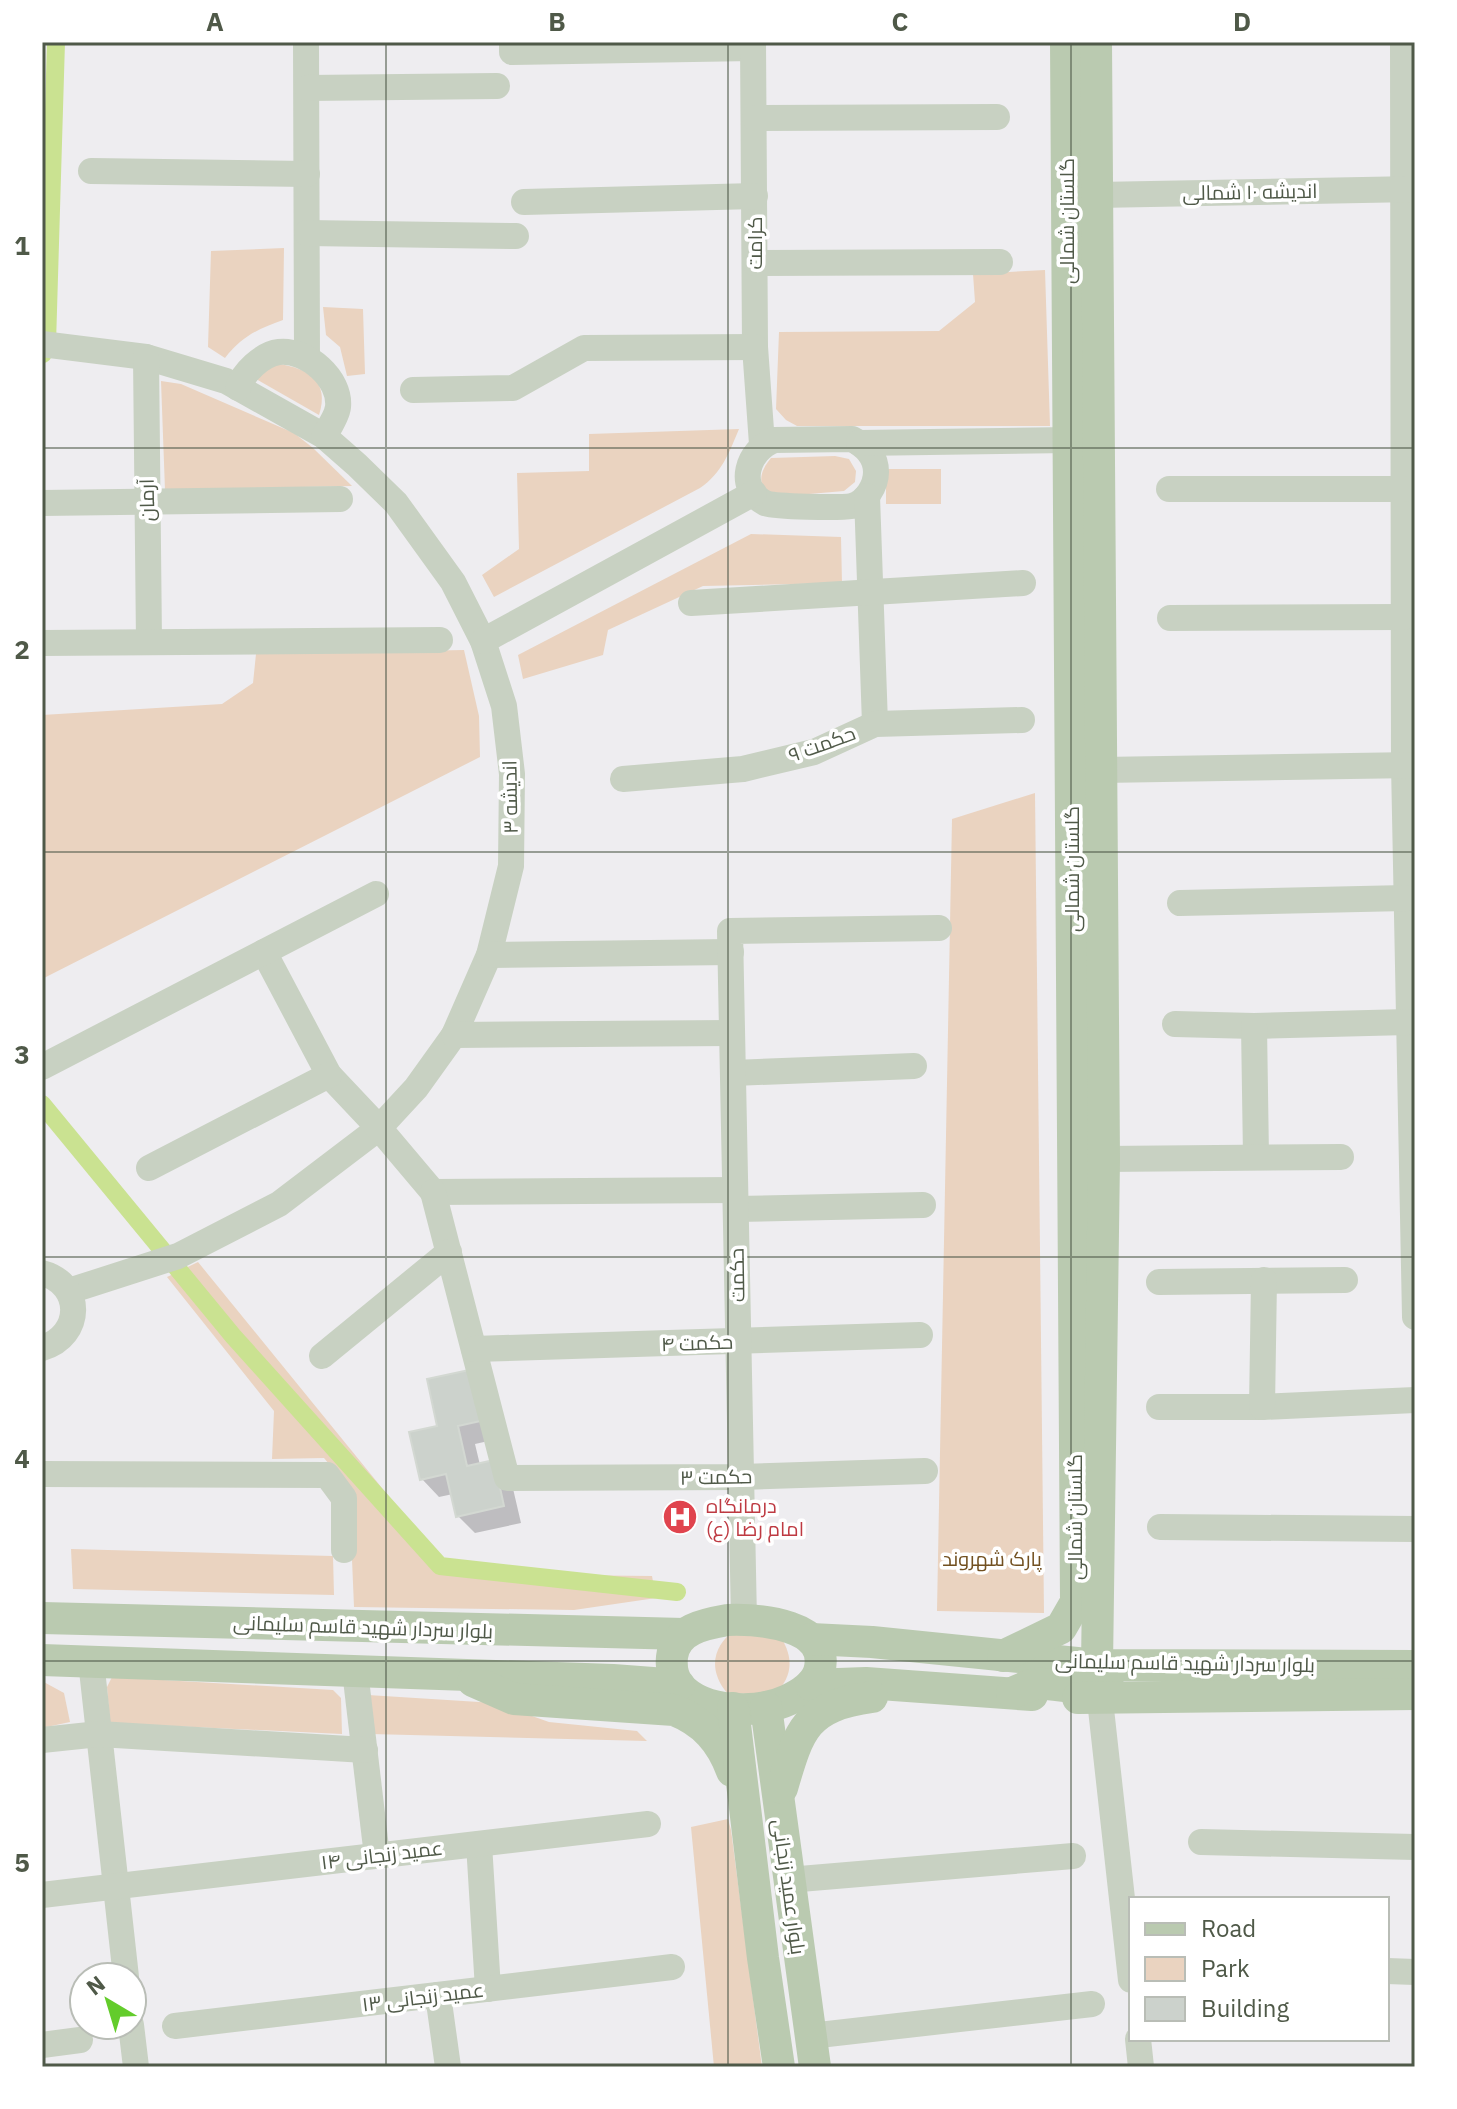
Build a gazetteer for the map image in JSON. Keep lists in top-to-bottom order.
{
  "streets": {
    "main road": ["گلستان شمالی", "بلوار سردار شهید قاسم سلیمانی", "بلوار عمید زنجانی"],
    "street": [
      "اندیشه ۱۰ شمالی",
      "کرامت",
      "آرمان",
      "حکمت ۹",
      "اندیشه ۳",
      "حکمت",
      "حکمت ۴",
      "حکمت ۳",
      "عمید زنجانی ۱۴",
      "عمید زنجانی ۱۳"
    ]
  },
  "crossings": [
    ["اندیشه ۱۰ شمالی", "گلستان شمالی"],
    ["گلستان شمالی", "بلوار سردار شهید قاسم سلیمانی"],
    ["آرمان", "اندیشه ۳"],
    ["حکمت", "حکمت ۴"],
    ["حکمت", "حکمت ۳"],
    ["حکمت", "بلوار سردار شهید قاسم سلیمانی"],
    ["حکمت", "بلوار عمید زنجانی"],
    ["حکمت ۴", "حکمت ۳"],
    ["بلوار سردار شهید قاسم سلیمانی", "بلوار عمید زنجانی"]
  ],
  "parks": ["پارک شهروند"],
  "places": {
    "hospital": ["درمانگاه امام رضا (ع)"]
  },
  "legend": ["Road", "Park", "Building"],
  "north": "top left",
  "grid": {
    "columns": [
      "A",
      "B",
      "C",
      "D"
    ],
    "rows": [
      "1",
      "2",
      "3",
      "4",
      "5"
    ]
  }
}
